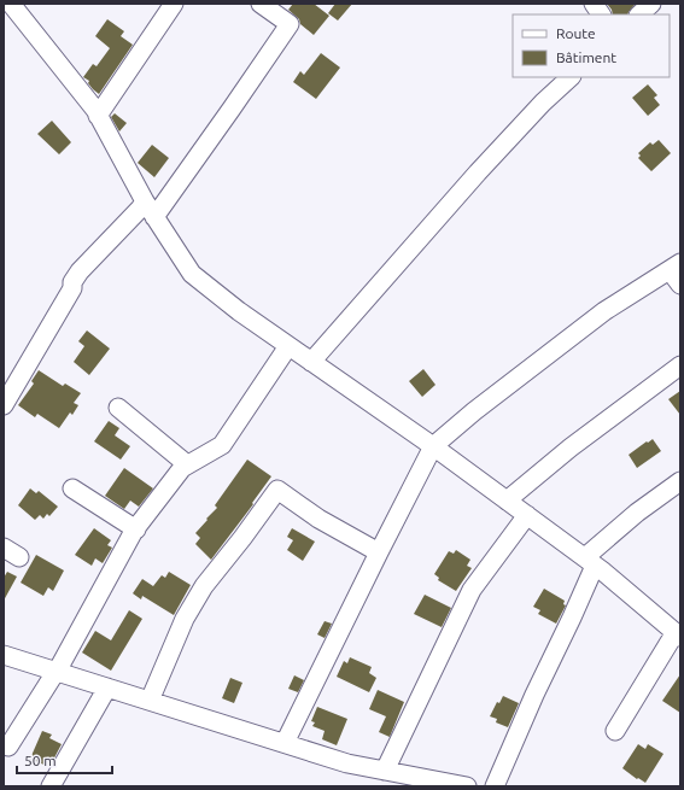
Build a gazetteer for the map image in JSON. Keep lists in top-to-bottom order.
{
  "legend": ["Route", "Bâtiment"],
  "scale_bar": "50 m"
}
